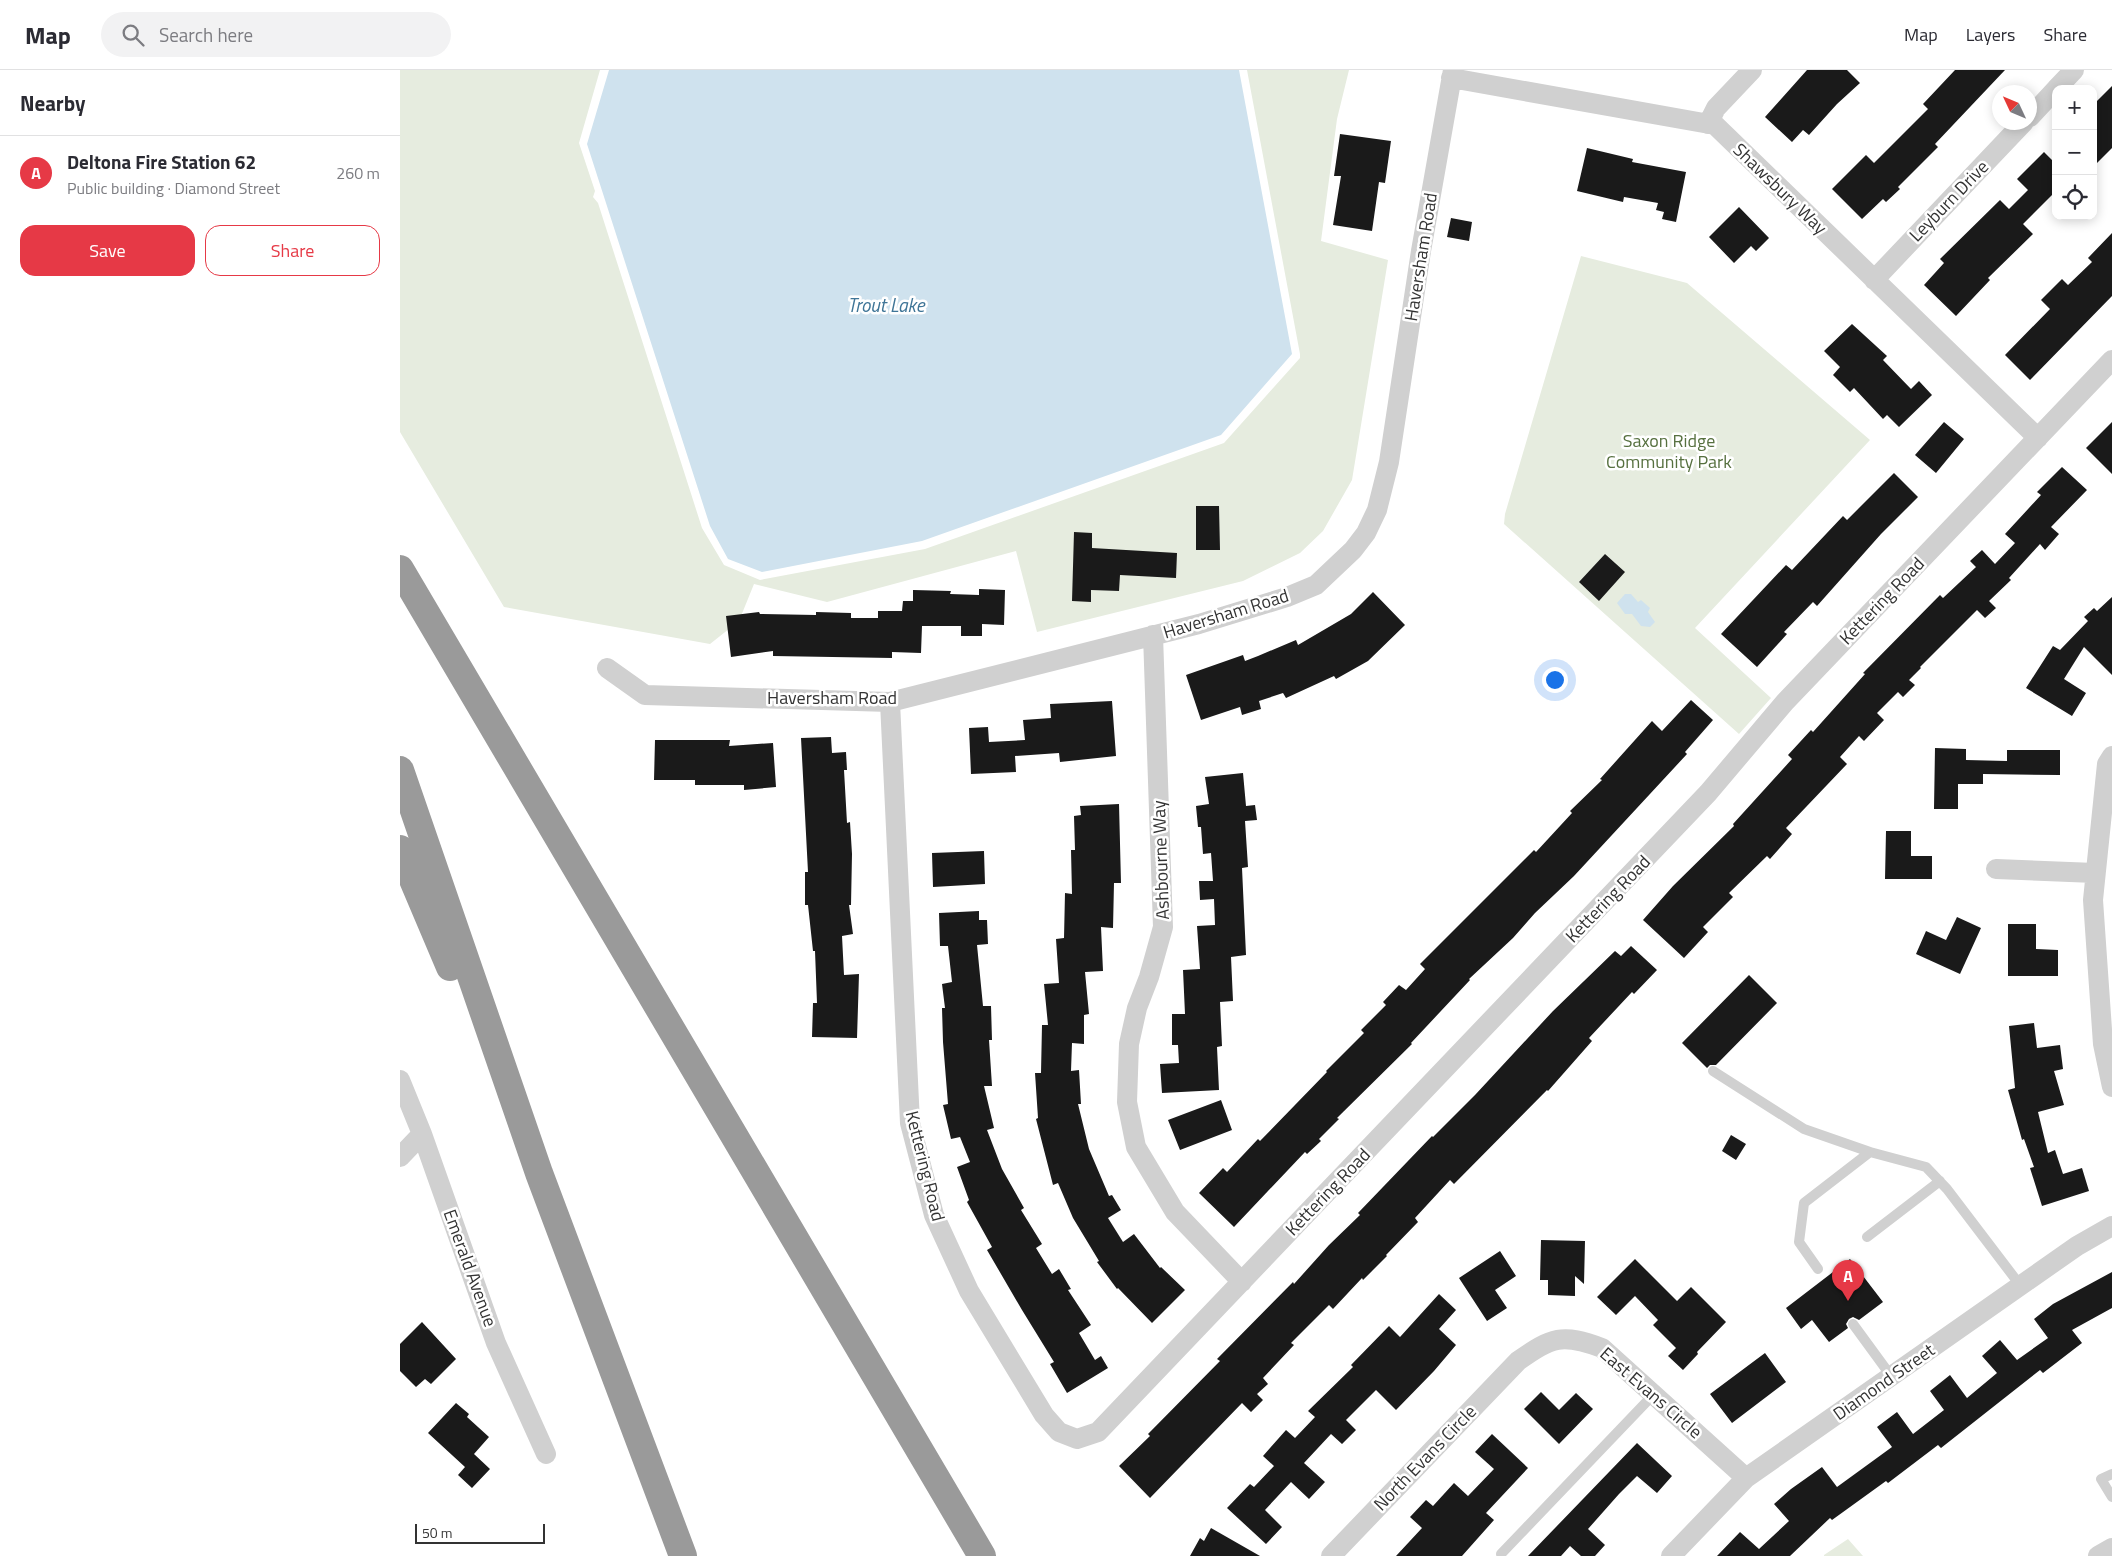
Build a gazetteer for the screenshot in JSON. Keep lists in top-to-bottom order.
{
  "streets": {
    "street": [
      "Shawsbury Way",
      "Leyburn Drive",
      "Haversham Road",
      "Kettering Road",
      "Ashbourne Way",
      "Emerald Avenue",
      "Diamond Street",
      "East Evans Circle",
      "North Evans Circle"
    ]
  },
  "crossings": [
    ["Shawsbury Way", "Leyburn Drive"],
    ["Shawsbury Way", "Haversham Road"],
    ["Shawsbury Way", "Kettering Road"],
    ["Haversham Road", "Kettering Road"],
    ["Haversham Road", "Ashbourne Way"],
    ["Kettering Road", "Ashbourne Way"],
    ["Diamond Street", "East Evans Circle"],
    ["East Evans Circle", "North Evans Circle"]
  ],
  "water": ["Trout Lake"],
  "parks": ["Saxon Ridge Community Park"],
  "scale_bar": "50 m",
  "north": "top left",
  "page": {
    "header": "Map",
    "search": "Search here",
    "nav": ["Map", "Layers", "Share"],
    "heading": "Nearby",
    "map_buttons": ["+", "−"],
    "list": [
      {
        "mark": "A",
        "name": "Deltona Fire Station 62",
        "note": "Public building · Diamond Street",
        "value": "260 m"
      }
    ],
    "buttons": ["Save", "Share"],
    "pins": "A",
    "scale": "50 m"
  }
}
